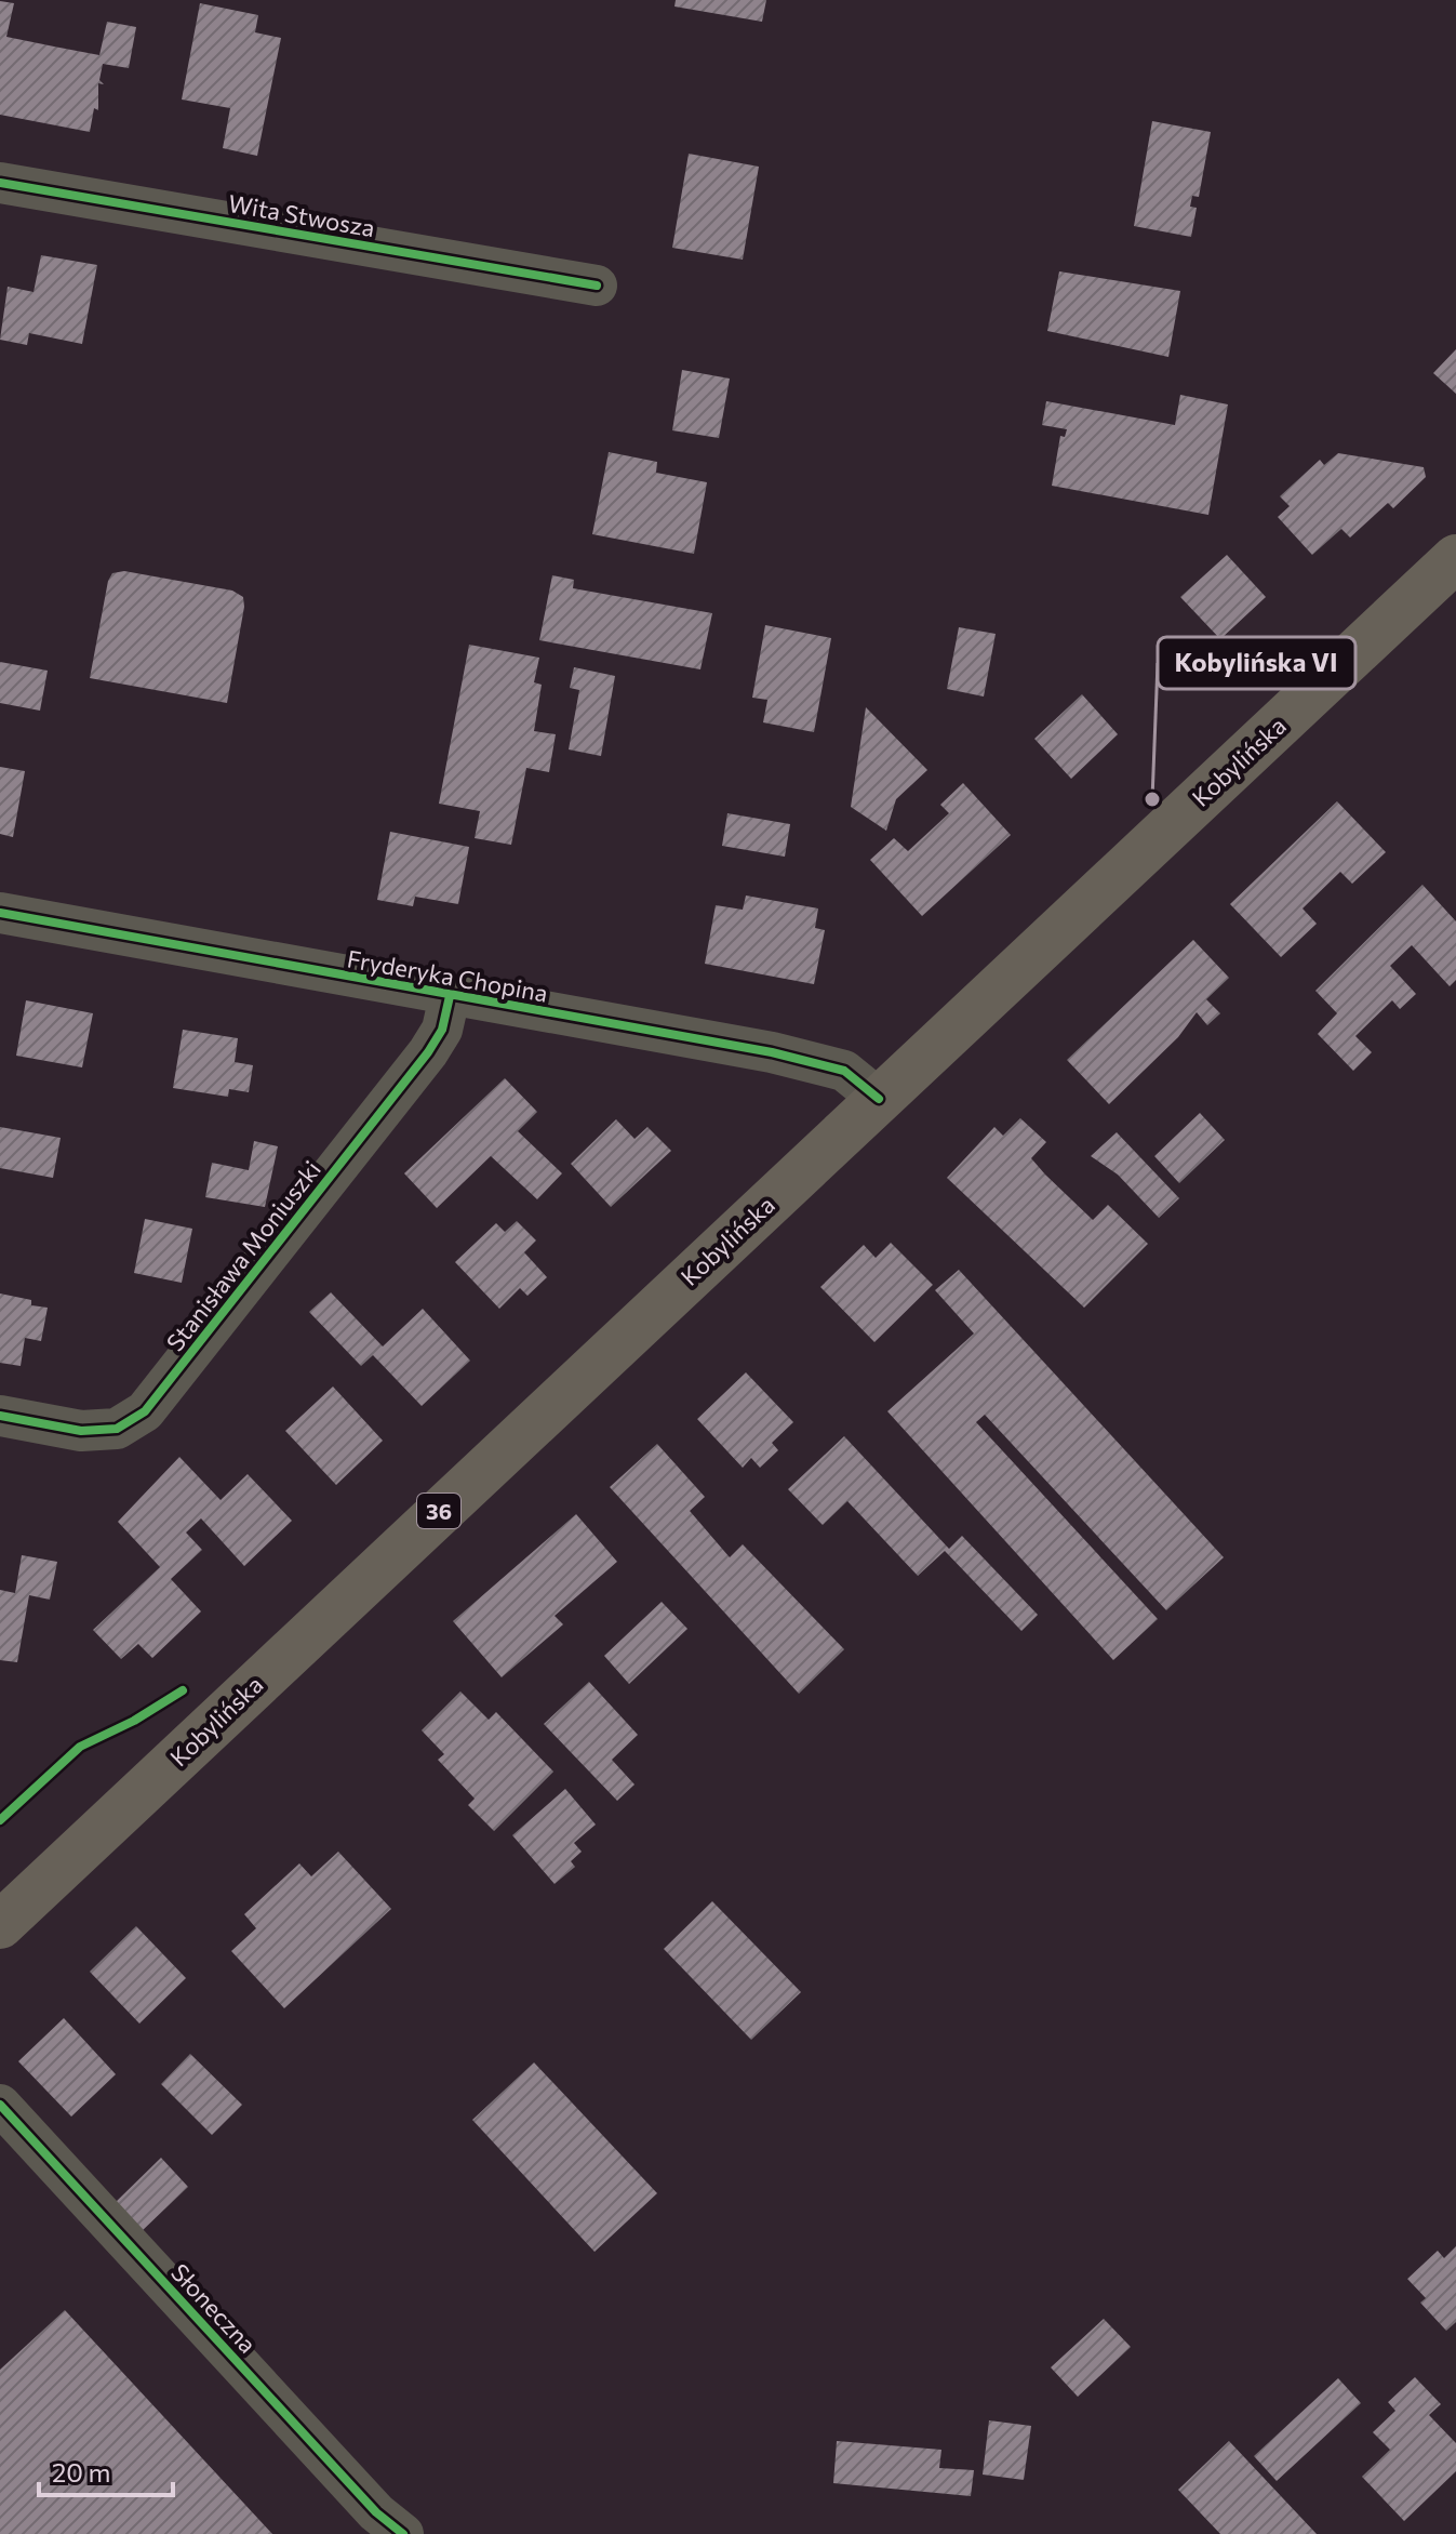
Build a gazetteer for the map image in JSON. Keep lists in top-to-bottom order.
{
  "streets": {
    "main road": ["Kobylińska", "36"],
    "street": [
      "Wita Stwosza",
      "Fryderyka Chopina",
      "Stanisława Moniuszki",
      "Słoneczna"
    ]
  },
  "crossings": [
    ["Kobylińska", "Fryderyka Chopina"],
    ["Fryderyka Chopina", "Stanisława Moniuszki"]
  ],
  "places": ["Kobylińska VI"],
  "scale_bar": "20 m"
}
